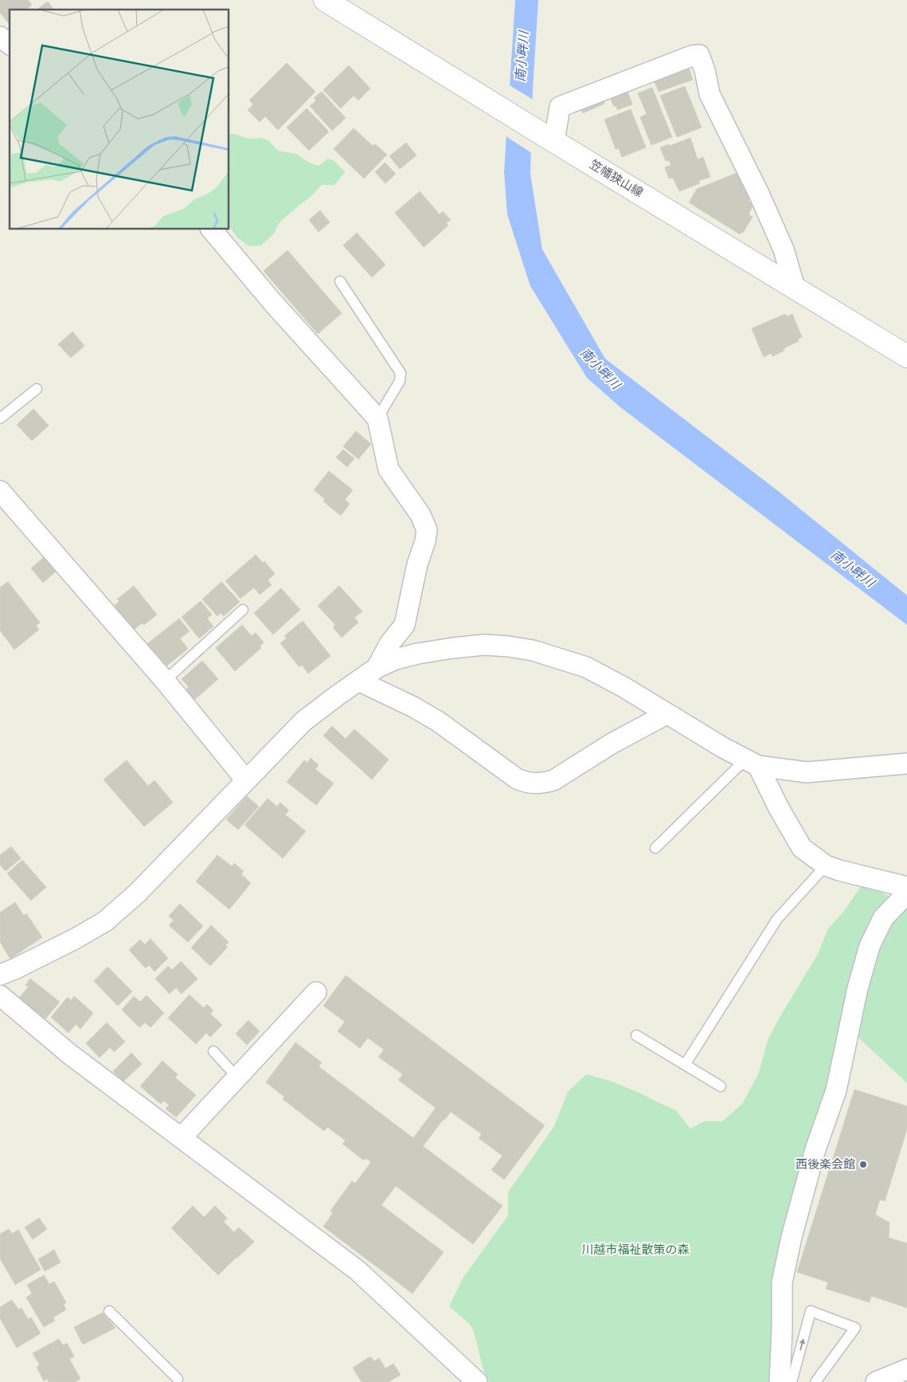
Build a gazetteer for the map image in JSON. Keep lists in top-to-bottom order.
{
  "streets": {
    "main road": ["笠幡狭山線"]
  },
  "water": ["南小畔川"],
  "parks": ["川越市福祉散策の森"],
  "places": ["西後楽会館"]
}
